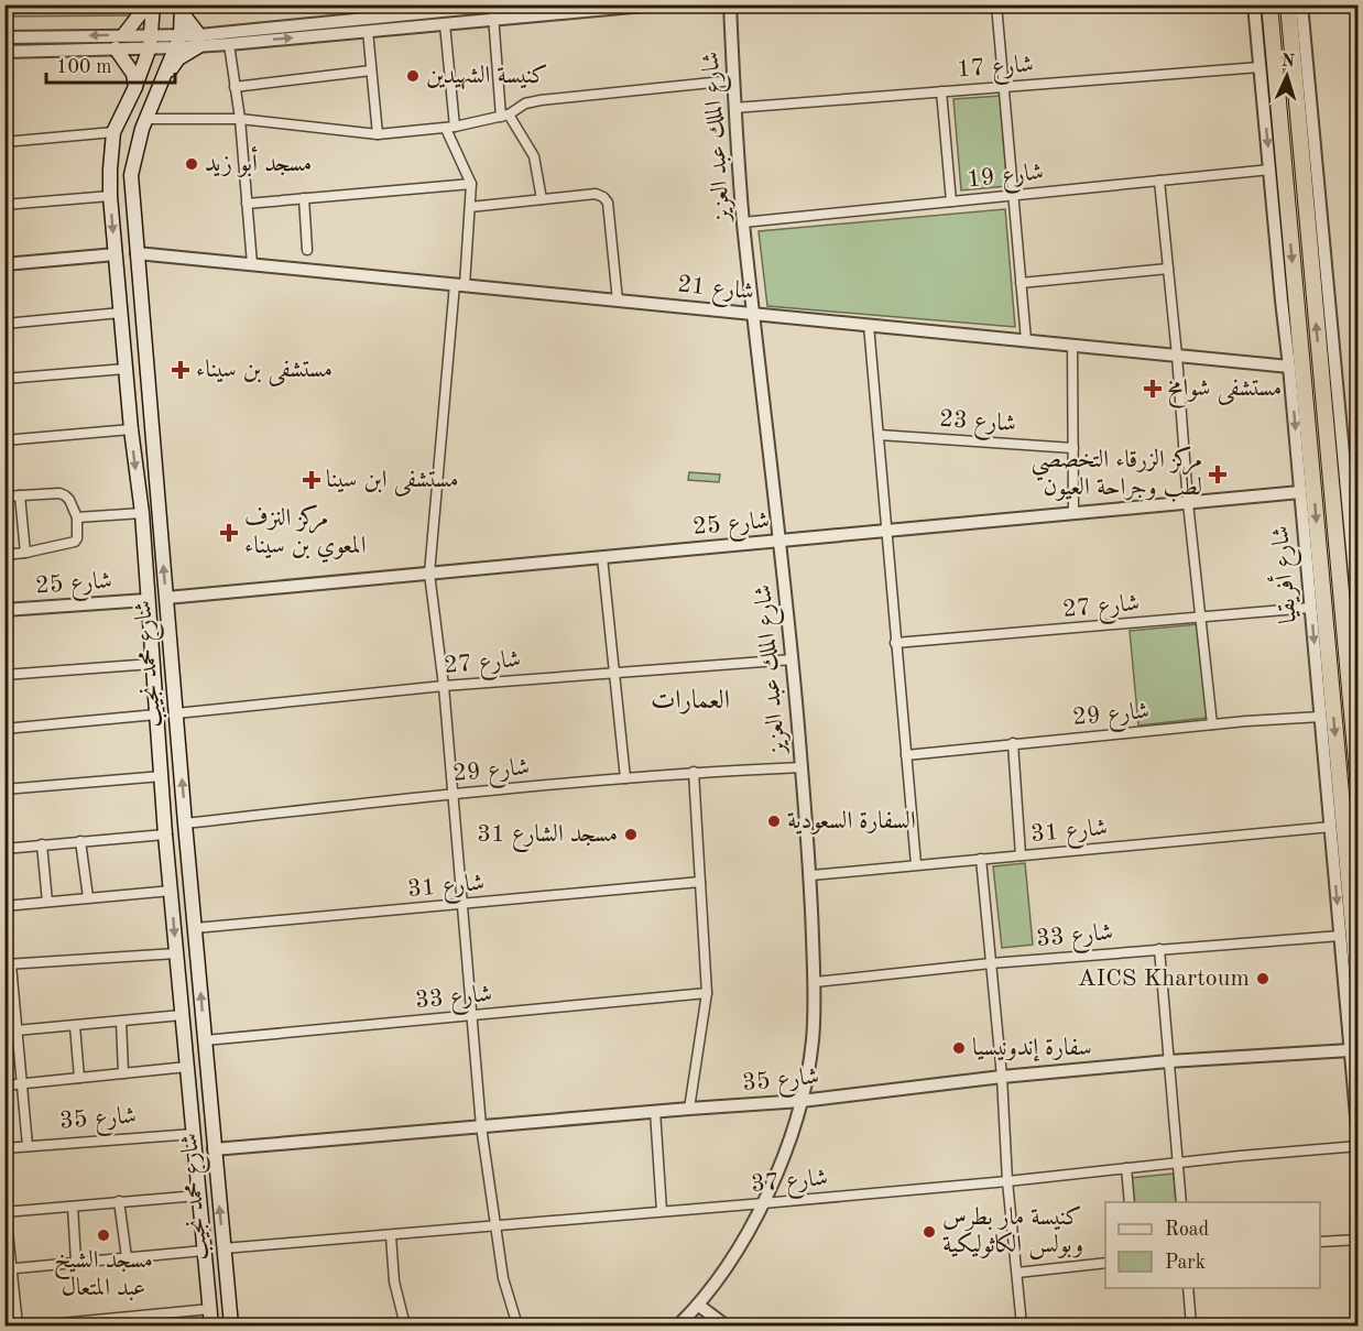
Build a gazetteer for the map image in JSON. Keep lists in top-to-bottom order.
{
  "streets": {
    "highway": ["شارع أفريقيا"],
    "main road": ["شارع محمد نجيب"],
    "street": [
      "شارع 17",
      "شارع الملك عبد العزيز",
      "شارع 19",
      "شارع 21",
      "شارع 23",
      "شارع 25",
      "شارع 27",
      "شارع 29",
      "شارع 31",
      "شارع 33",
      "شارع 35",
      "شارع 37"
    ]
  },
  "crossings": [
    ["شارع 17", "شارع الملك عبد العزيز"],
    ["شارع 17", "شارع أفريقيا"],
    ["شارع الملك عبد العزيز", "شارع 19"],
    ["شارع الملك عبد العزيز", "شارع 21"],
    ["شارع الملك عبد العزيز", "شارع 25"],
    ["شارع الملك عبد العزيز", "شارع 27"],
    ["شارع الملك عبد العزيز", "شارع 29"],
    ["شارع الملك عبد العزيز", "شارع 31"],
    ["شارع الملك عبد العزيز", "شارع 33"],
    ["شارع الملك عبد العزيز", "شارع 35"],
    ["شارع الملك عبد العزيز", "شارع 37"],
    ["شارع 19", "شارع أفريقيا"],
    ["شارع 21", "شارع أفريقيا"],
    ["شارع 21", "شارع محمد نجيب"],
    ["شارع 25", "شارع أفريقيا"],
    ["شارع 25", "شارع محمد نجيب"],
    ["شارع أفريقيا", "شارع 27"],
    ["شارع أفريقيا", "شارع 29"],
    ["شارع أفريقيا", "شارع 31"],
    ["شارع أفريقيا", "شارع 33"],
    ["شارع أفريقيا", "شارع 35"],
    ["شارع 27", "شارع محمد نجيب"],
    ["شارع محمد نجيب", "شارع 29"],
    ["شارع محمد نجيب", "شارع 31"],
    ["شارع محمد نجيب", "شارع 33"],
    ["شارع محمد نجيب", "شارع 35"],
    ["شارع محمد نجيب", "شارع 37"]
  ],
  "districts": ["العمارات"],
  "places": {
    "other": [
      "كنيسة الشهيدين",
      "مسجد أبو زيد",
      "السفارة السعودية",
      "مسجد الشارع 31",
      "AICS Khartoum",
      "سفارة إندونيسيا",
      "كنيسة مار بطرس وبولس الكاثوليكية",
      "مسجد الشيخ عبد المتعال"
    ],
    "health": [
      "مستشفى بن سيناء",
      "مستشفى شوامخ",
      "مركز الزرقاء التخصصي لطب وجراحة العيون",
      "مستشفى ابن سينا",
      "مركز النزف المعوي بن سيناء"
    ]
  },
  "legend": ["Road", "Park"],
  "scale_bar": "100 m",
  "north": "top"
}
